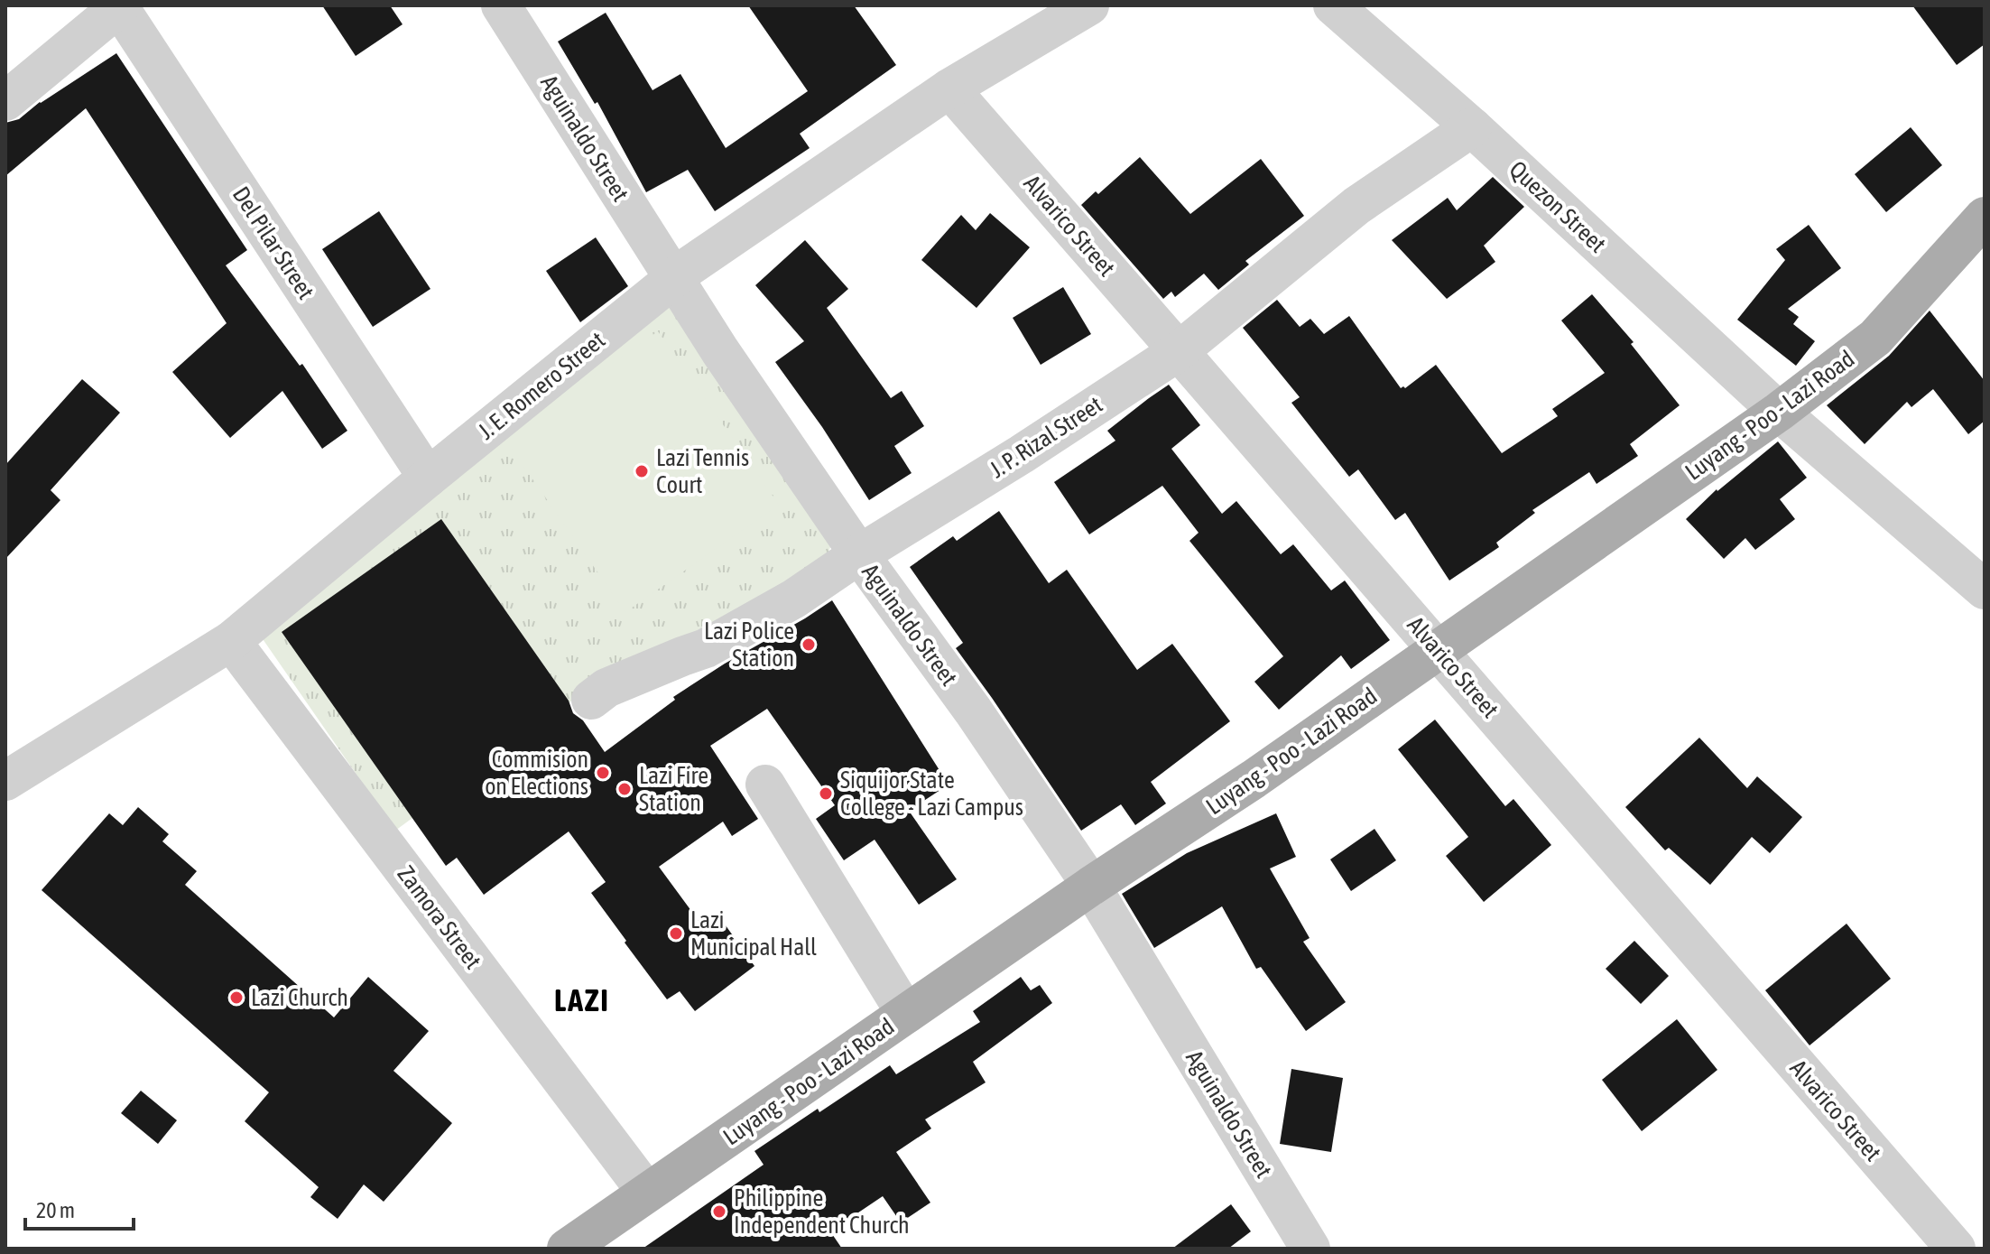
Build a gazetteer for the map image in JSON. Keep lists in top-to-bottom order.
{
  "streets": {
    "main road": ["Luyang - Poo - Lazi Road"],
    "street": [
      "Aguinaldo Street",
      "Quezon Street",
      "Alvarico Street",
      "Del Pilar Street",
      "J. E. Romero Street",
      "J. P. Rizal Street",
      "Zamora Street"
    ]
  },
  "crossings": [
    ["Aguinaldo Street", "J. E. Romero Street"],
    ["Aguinaldo Street", "Luyang - Poo - Lazi Road"],
    ["Aguinaldo Street", "J. P. Rizal Street"],
    ["Quezon Street", "Luyang - Poo - Lazi Road"],
    ["Quezon Street", "J. P. Rizal Street"],
    ["Alvarico Street", "J. E. Romero Street"],
    ["Alvarico Street", "Luyang - Poo - Lazi Road"],
    ["Alvarico Street", "J. P. Rizal Street"],
    ["Del Pilar Street", "J. E. Romero Street"],
    ["J. E. Romero Street", "Zamora Street"],
    ["Luyang - Poo - Lazi Road", "Zamora Street"]
  ],
  "districts": ["LAZI"],
  "places": [
    "Lazi Tennis Court",
    "Lazi Police Station",
    "Commision on Elections",
    "Lazi Fire Station",
    "Siquijor State College - Lazi Campus",
    "Lazi Municipal Hall",
    "Lazi Church",
    "Philippine Independent Church"
  ],
  "scale_bar": "20 m"
}
